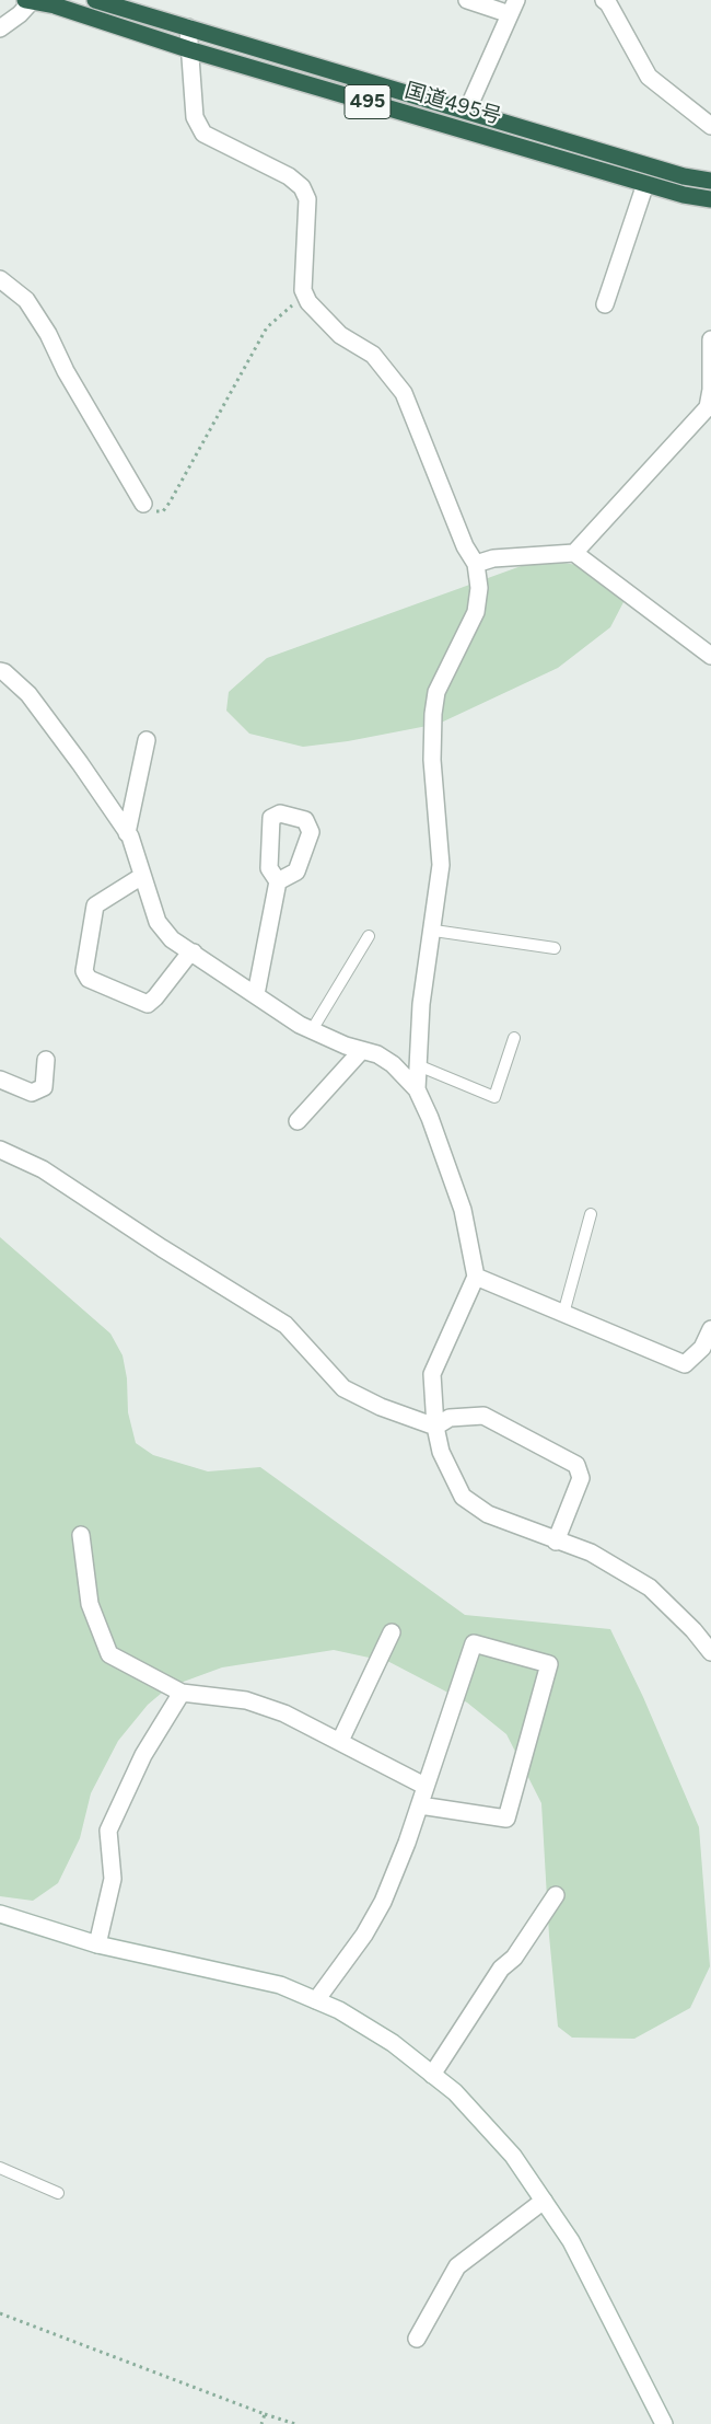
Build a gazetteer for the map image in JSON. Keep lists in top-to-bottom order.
{
  "streets": {
    "highway": ["495", "国道495号"]
  }
}
